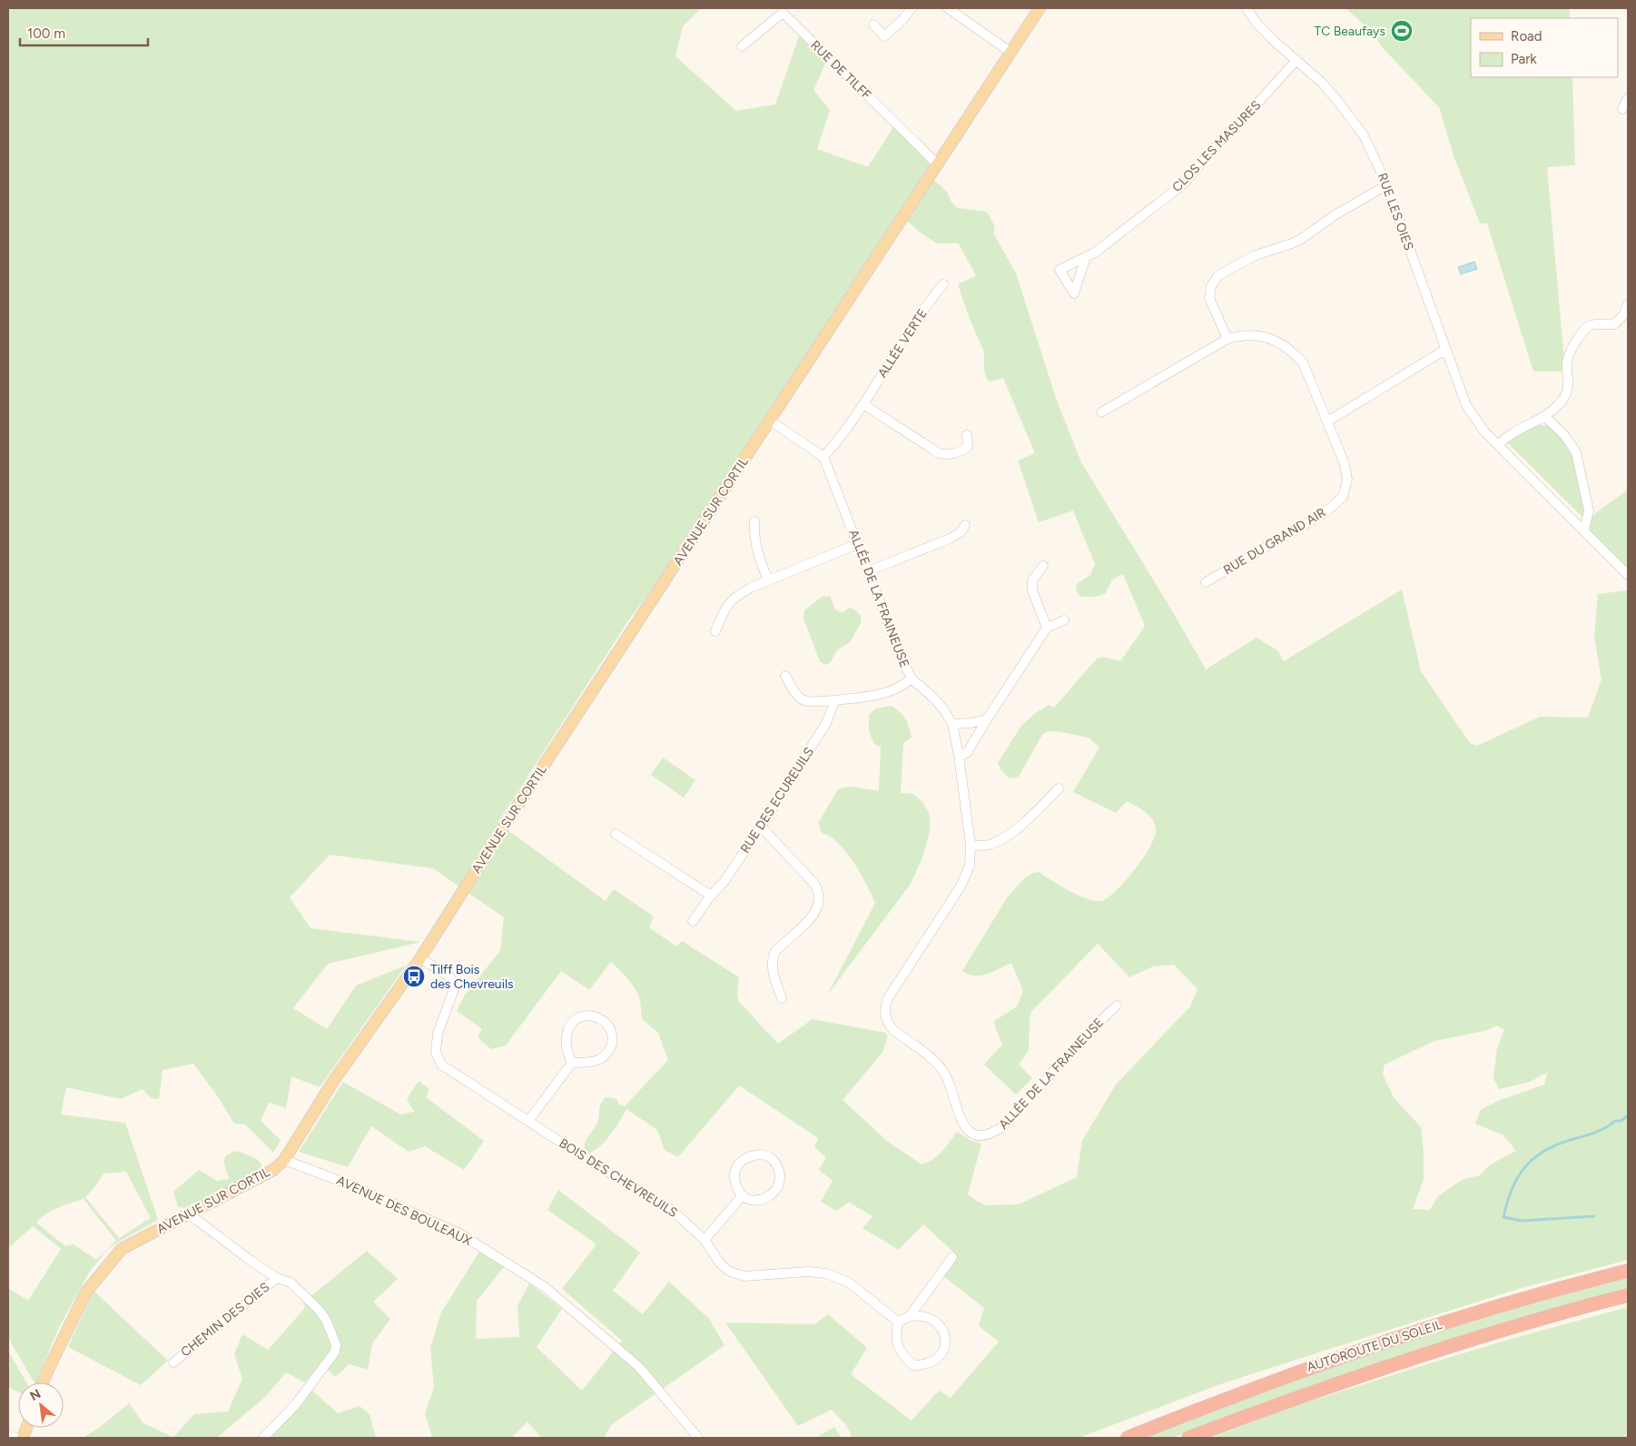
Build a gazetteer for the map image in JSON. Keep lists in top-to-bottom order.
{
  "streets": {
    "highway": ["AUTOROUTE DU SOLEIL"],
    "main road": ["AVENUE SUR CORTIL"],
    "street": [
      "RUE DE TILFF",
      "CLOS LES MASURES",
      "RUE LES OIES",
      "ALLÉE VERTE",
      "RUE DU GRAND AIR",
      "ALLÉE DE LA FRAINEUSE",
      "RUE DES ECUREUILS",
      "BOIS DES CHEVREUILS",
      "AVENUE DES BOULEAUX",
      "CHEMIN DES OIES"
    ]
  },
  "crossings": [
    ["RUE DE TILFF", "AVENUE SUR CORTIL"],
    ["CLOS LES MASURES", "RUE LES OIES"],
    ["ALLÉE VERTE", "ALLÉE DE LA FRAINEUSE"],
    ["AVENUE SUR CORTIL", "BOIS DES CHEVREUILS"],
    ["AVENUE SUR CORTIL", "AVENUE DES BOULEAUX"]
  ],
  "places": {
    "sports": ["TC Beaufays"],
    "bus stop": ["Tilff Bois des Chevreuils"]
  },
  "legend": ["Road", "Park"],
  "scale_bar": "100 m",
  "north": "top left"
}
